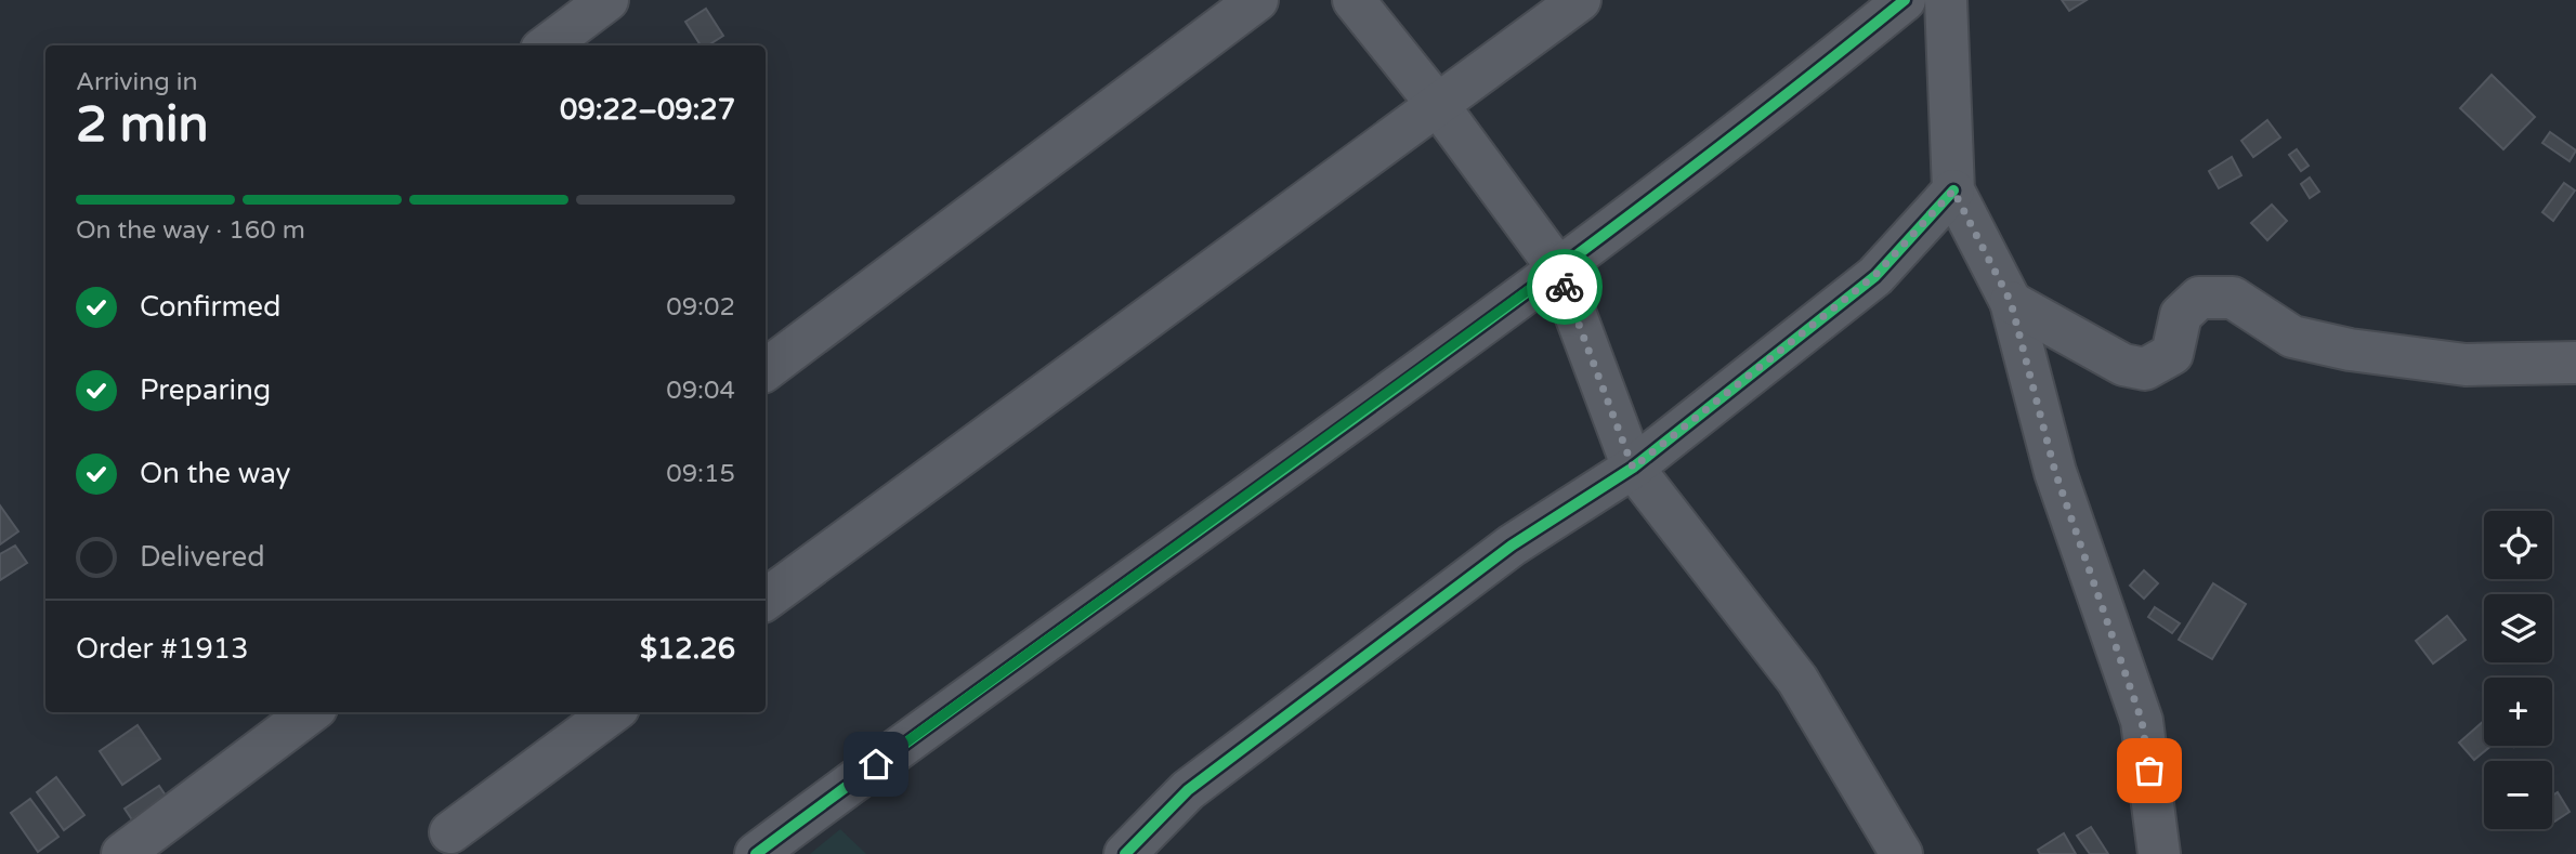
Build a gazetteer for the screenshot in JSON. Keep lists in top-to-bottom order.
{
  "page": {
    "heading": ["2 min", "Arriving in", "09:22–09:27"],
    "panel": ["Order #1913", "$12.26"],
    "bar": "On the way · 160 m",
    "list": [
      ["Confirmed", "09:02"],
      ["Preparing", "09:04"],
      ["On the way", "09:15"],
      "Delivered"
    ],
    "map_buttons": ["+", "−"]
  }
}
